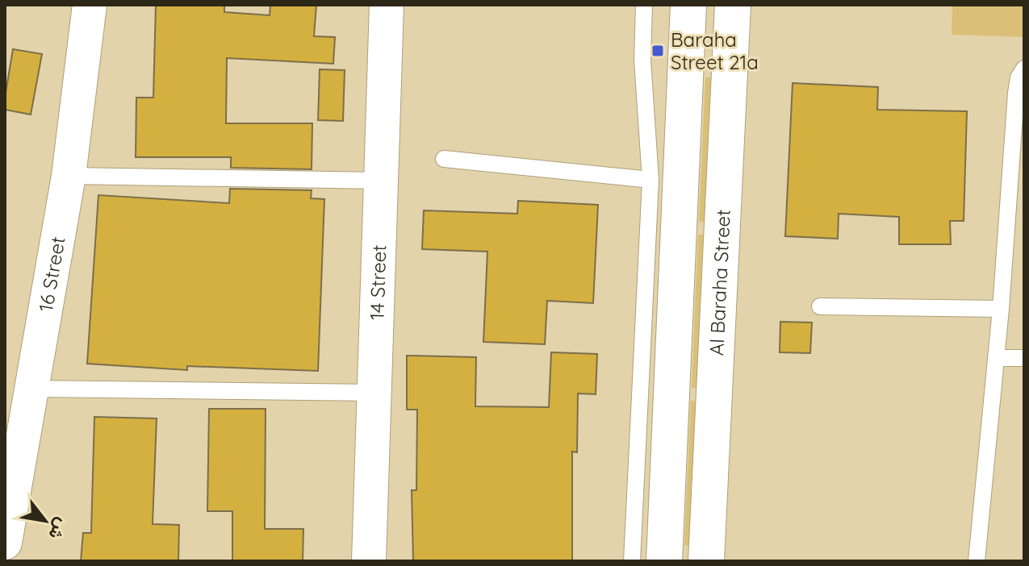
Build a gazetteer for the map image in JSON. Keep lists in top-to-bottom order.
{
  "streets": {
    "street": ["16 Street", "14 Street", "Al Baraha Street"]
  },
  "places": {
    "transit": ["Baraha Street 21a"]
  },
  "north": "bottom right"
}
